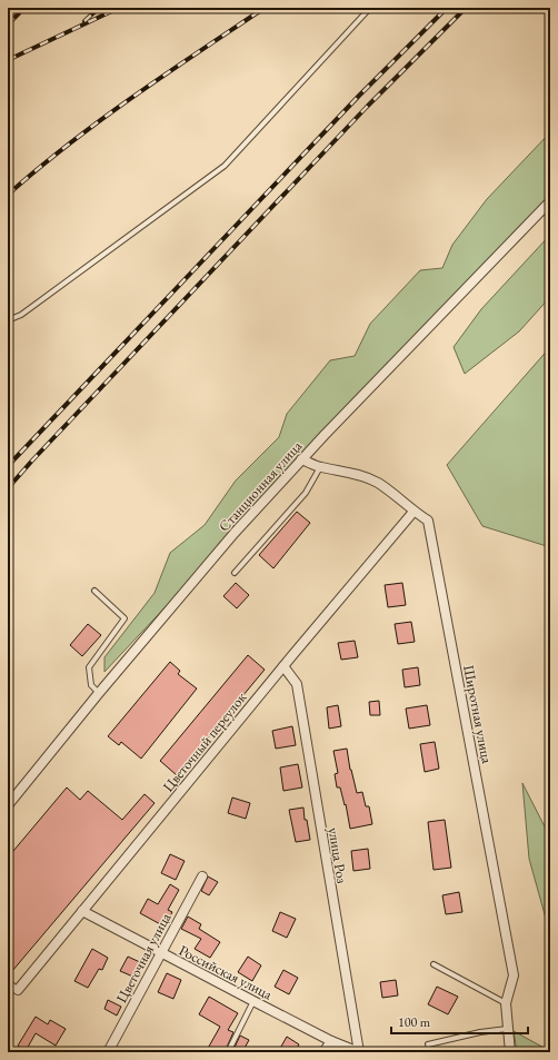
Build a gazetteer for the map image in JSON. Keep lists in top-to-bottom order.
{
  "streets": {
    "street": [
      "Станционная улица",
      "Широтная улица",
      "Цветочный переулок",
      "улица Роз",
      "Цветочная улица",
      "Российская улица"
    ]
  },
  "crossings": [
    ["Станционная улица", "Широтная улица"],
    ["Широтная улица", "Цветочный переулок"],
    ["Цветочный переулок", "улица Роз"],
    ["Цветочный переулок", "Российская улица"],
    ["улица Роз", "Российская улица"],
    ["Цветочная улица", "Российская улица"]
  ],
  "scale_bar": "100 m"
}
